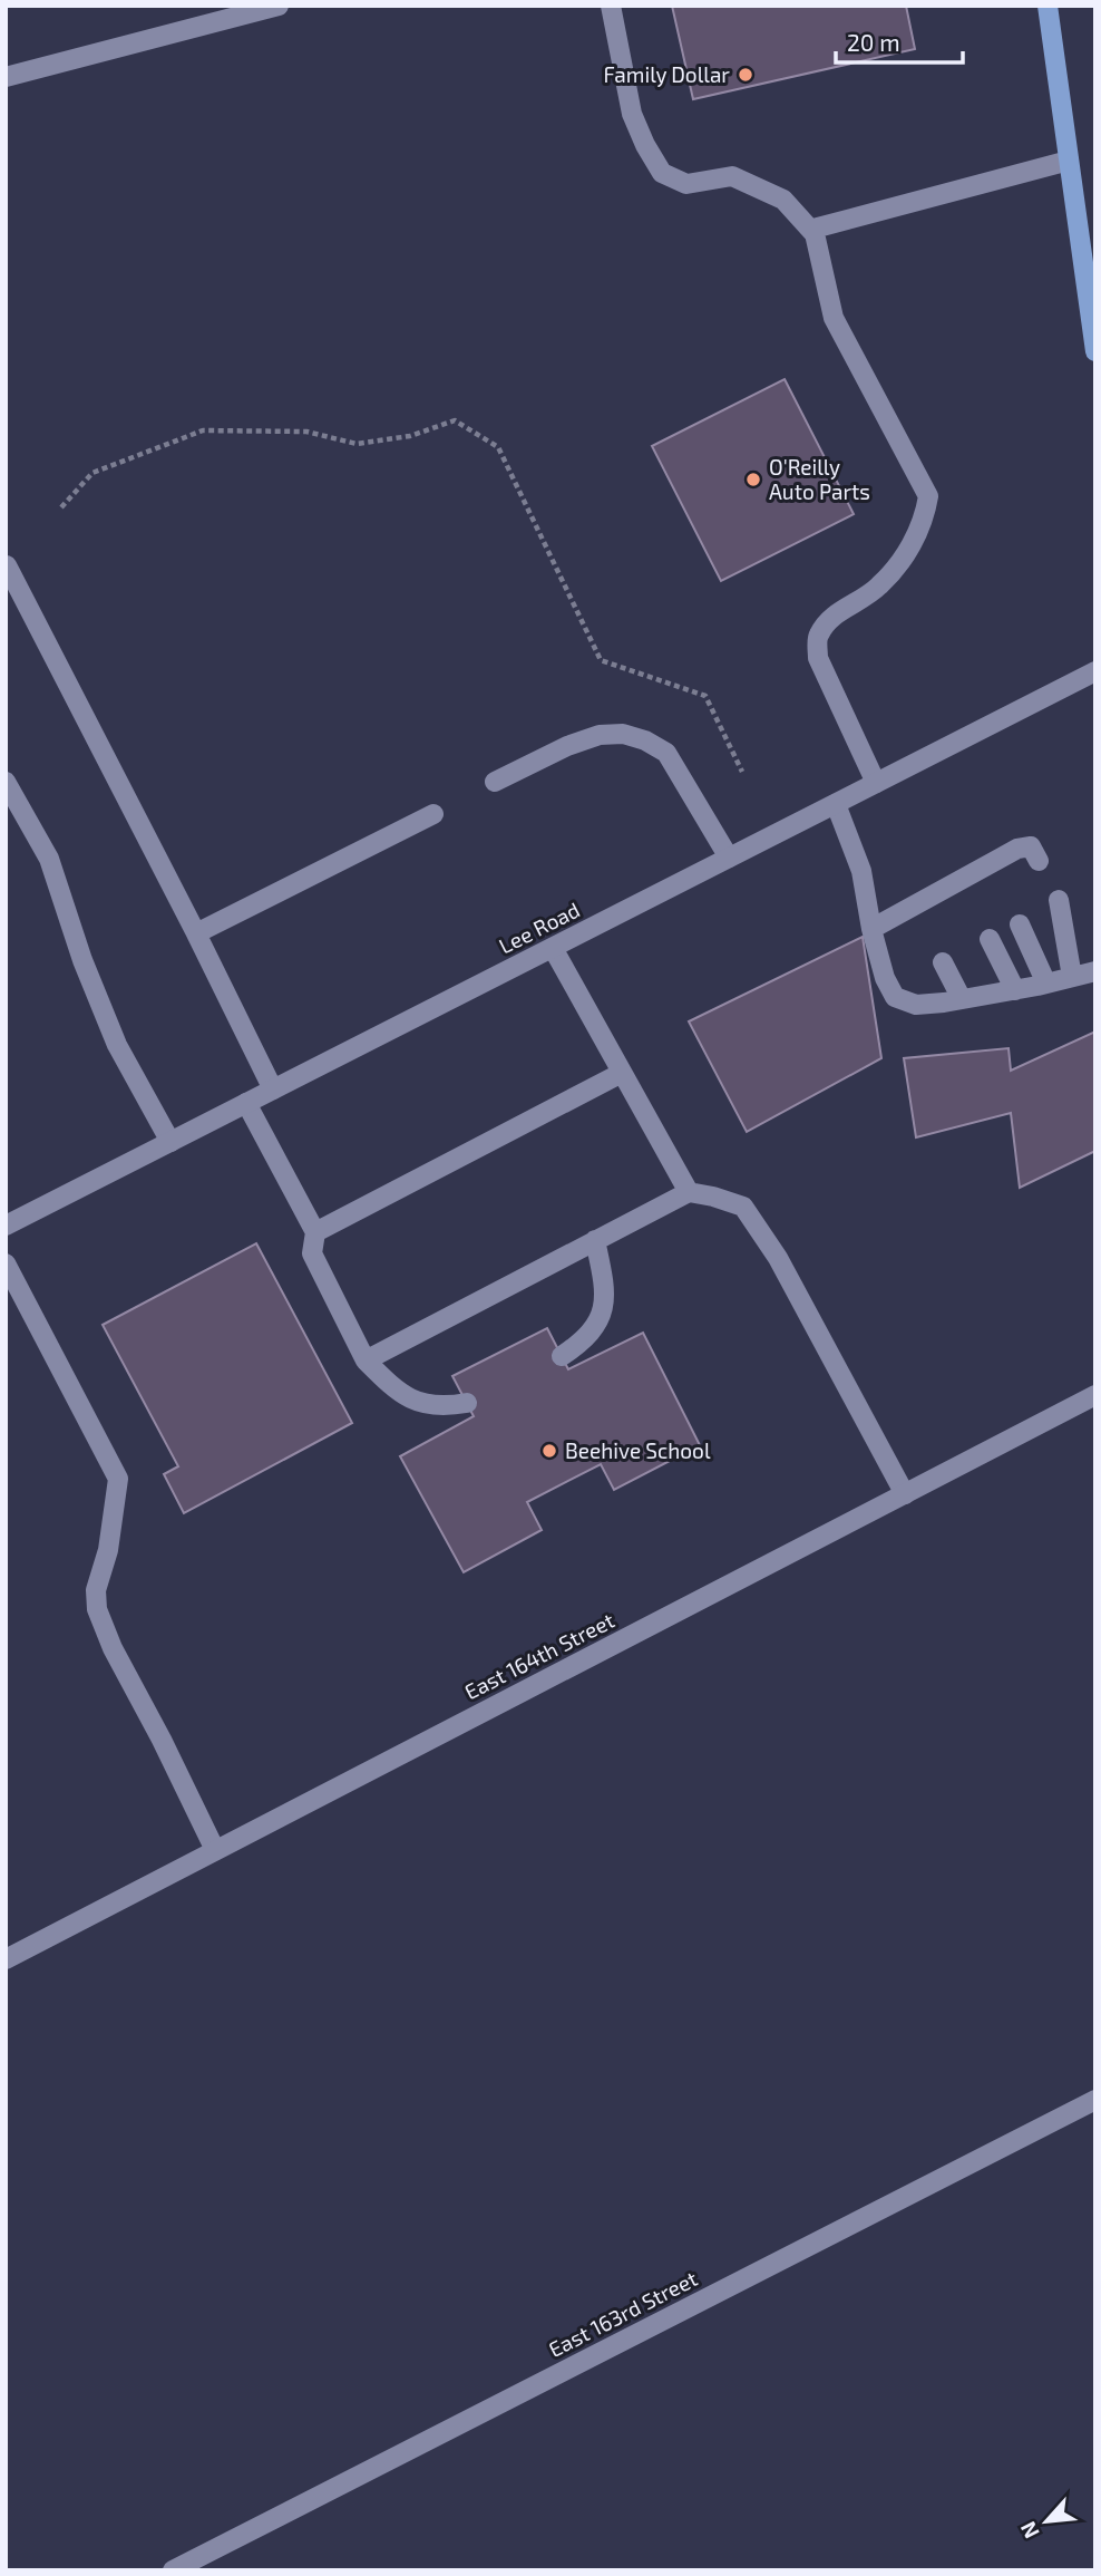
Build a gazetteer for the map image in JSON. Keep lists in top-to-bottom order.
{
  "streets": {
    "street": ["Lee Road", "East 164th Street", "East 163rd Street"]
  },
  "places": ["Family Dollar", "O'Reilly Auto Parts", "Beehive School"],
  "scale_bar": "20 m",
  "north": "bottom left"
}
